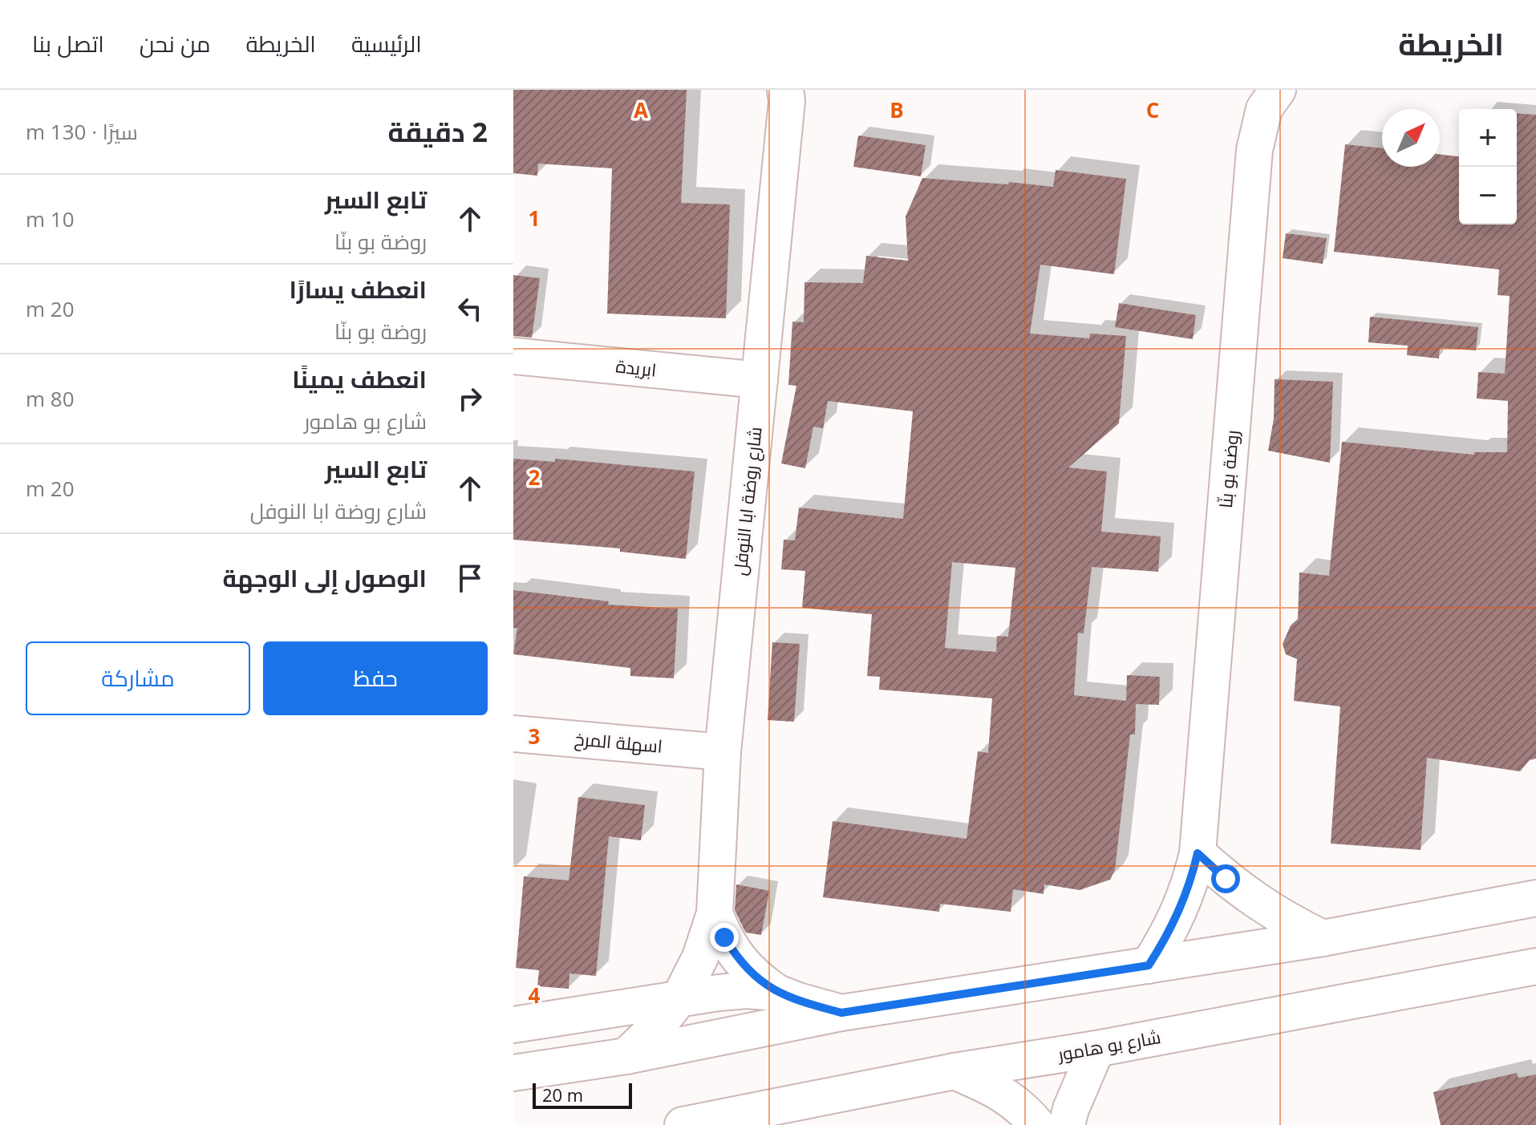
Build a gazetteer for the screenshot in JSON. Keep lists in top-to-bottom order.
{
  "streets": {
    "street": [
      "ابريدة",
      "روضة بو بنّا",
      "شارع روضة ابا النوفل",
      "اسهلة المرخ",
      "شارع بو هامور"
    ]
  },
  "crossings": [
    ["ابريدة", "شارع روضة ابا النوفل"],
    ["شارع روضة ابا النوفل", "اسهلة المرخ"]
  ],
  "scale_bar": "20 m",
  "north": "top right",
  "page": {
    "header": "الخريطة",
    "nav": [
      "الرئيسية",
      "الخريطة",
      "من نحن",
      "اتصل بنا"
    ],
    "heading": ["2 دقيقة", "سيرًا · 130 m"],
    "map_buttons": ["+", "−"],
    "list": [
      ["تابع السير", "روضة بو بنّا", "10 m"],
      ["انعطف يسارًا", "روضة بو بنّا", "20 m"],
      ["انعطف يمينًا", "شارع بو هامور", "80 m"],
      ["تابع السير", "شارع روضة ابا النوفل", "20 m"],
      "الوصول إلى الوجهة"
    ],
    "buttons": ["حفظ", "مشاركة"],
    "scale": "20 m"
  },
  "grid": {
    "columns": ["A", "B", "C"],
    "rows": [
      "1",
      "2",
      "3",
      "4"
    ]
  }
}
